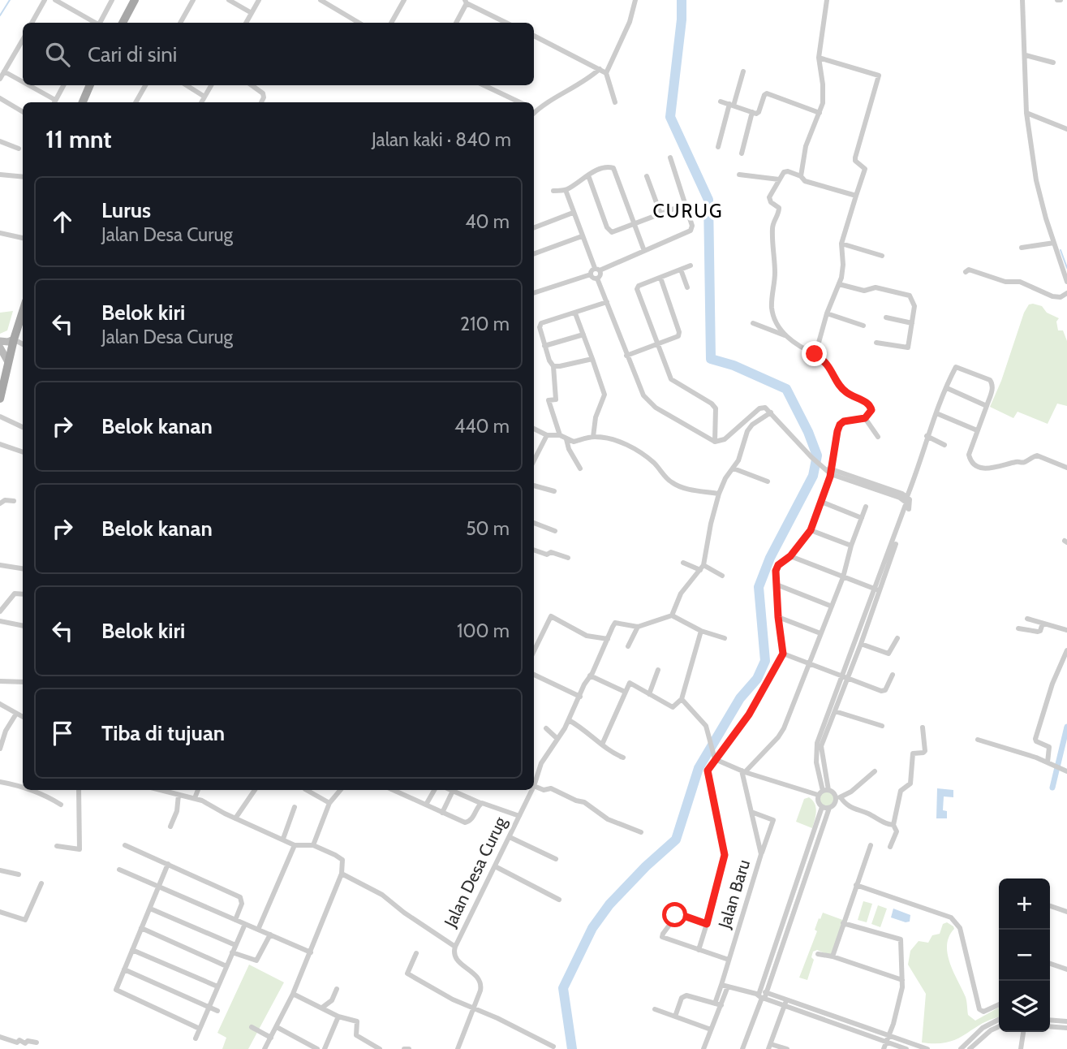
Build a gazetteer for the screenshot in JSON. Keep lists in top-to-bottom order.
{
  "streets": {
    "street": ["Jalan Desa Curug", "Jalan Baru"]
  },
  "districts": ["CURUG"],
  "page": {
    "search": "Cari di sini",
    "heading": ["11 mnt", "Jalan kaki · 840 m"],
    "list": [
      ["Lurus", "Jalan Desa Curug", "40 m"],
      ["Belok kiri", "Jalan Desa Curug", "210 m"],
      ["Belok kanan", "440 m"],
      ["Belok kanan", "50 m"],
      ["Belok kiri", "100 m"],
      "Tiba di tujuan"
    ],
    "map_buttons": ["+", "−"]
  }
}
